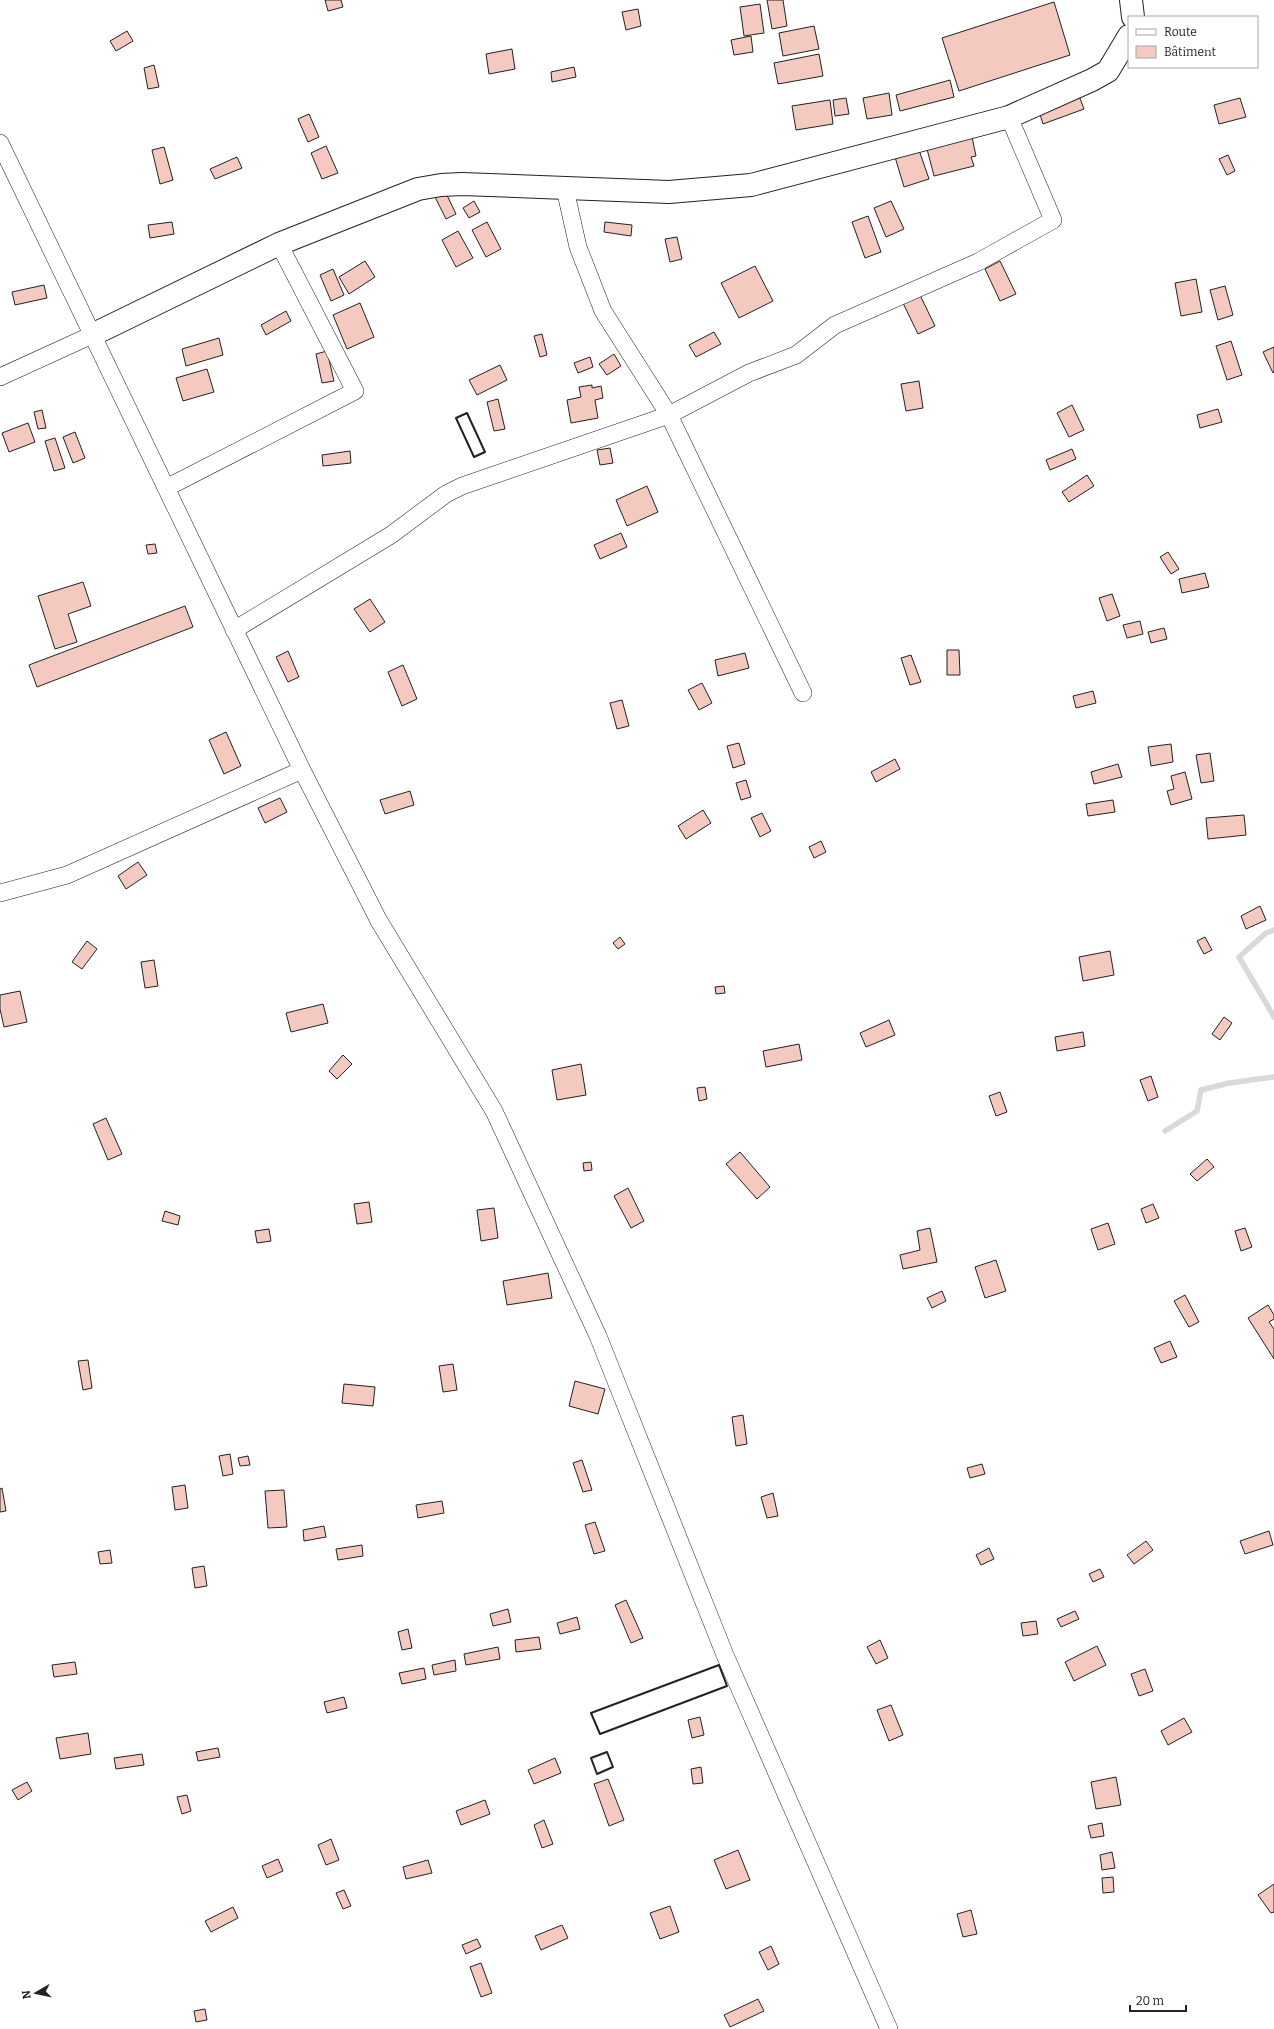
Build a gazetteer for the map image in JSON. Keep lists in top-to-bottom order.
{
  "legend": ["Route", "Bâtiment"],
  "scale_bar": "20 m",
  "north": "left"
}
